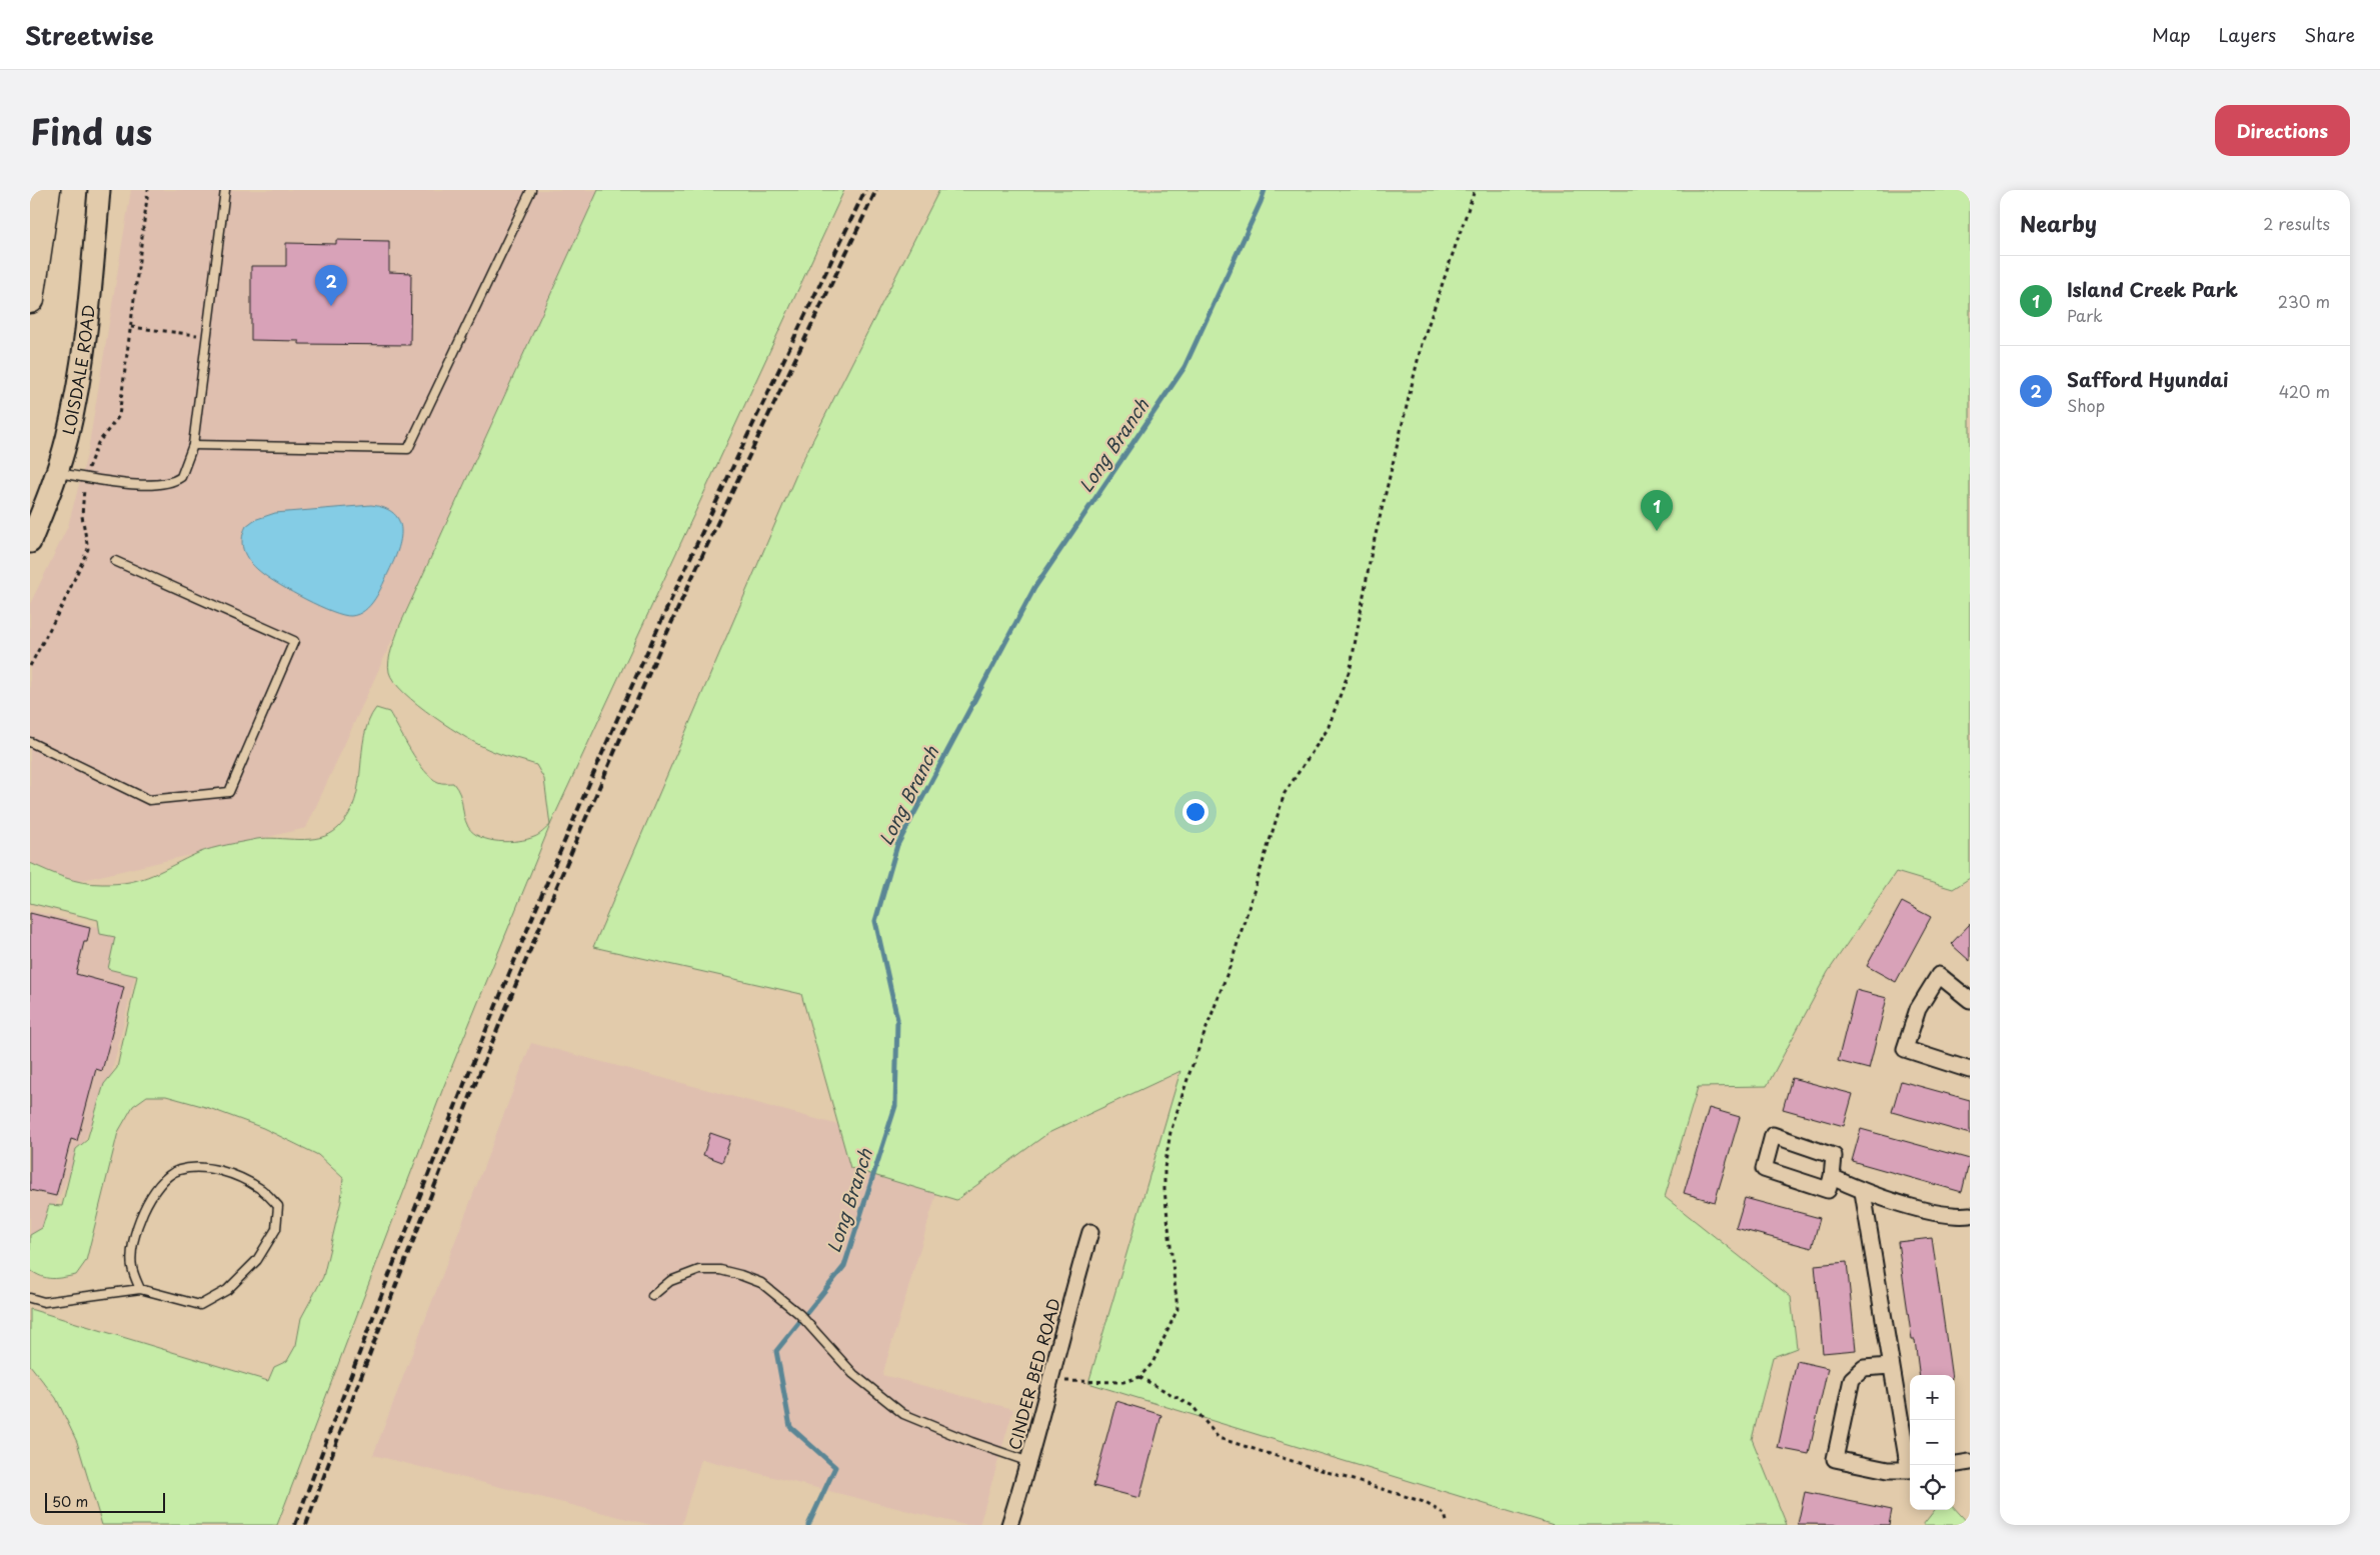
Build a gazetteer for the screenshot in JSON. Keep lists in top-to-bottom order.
{
  "streets": {
    "main road": ["LOISDALE ROAD"],
    "street": ["CINDER BED ROAD"]
  },
  "water": ["Long Branch"],
  "scale_bar": "50 m",
  "page": {
    "header": "Streetwise",
    "nav": ["Map", "Layers", "Share"],
    "title": "Find us",
    "buttons": "Directions",
    "heading": ["Nearby", "2 results"],
    "list": [
      {
        "mark": "1",
        "name": "Island Creek Park",
        "note": "Park",
        "value": "230 m"
      },
      {
        "mark": "2",
        "name": "Safford Hyundai",
        "note": "Shop",
        "value": "420 m"
      }
    ],
    "pins": ["2", "1"],
    "map_buttons": ["+", "−"],
    "scale": "50 m"
  }
}
